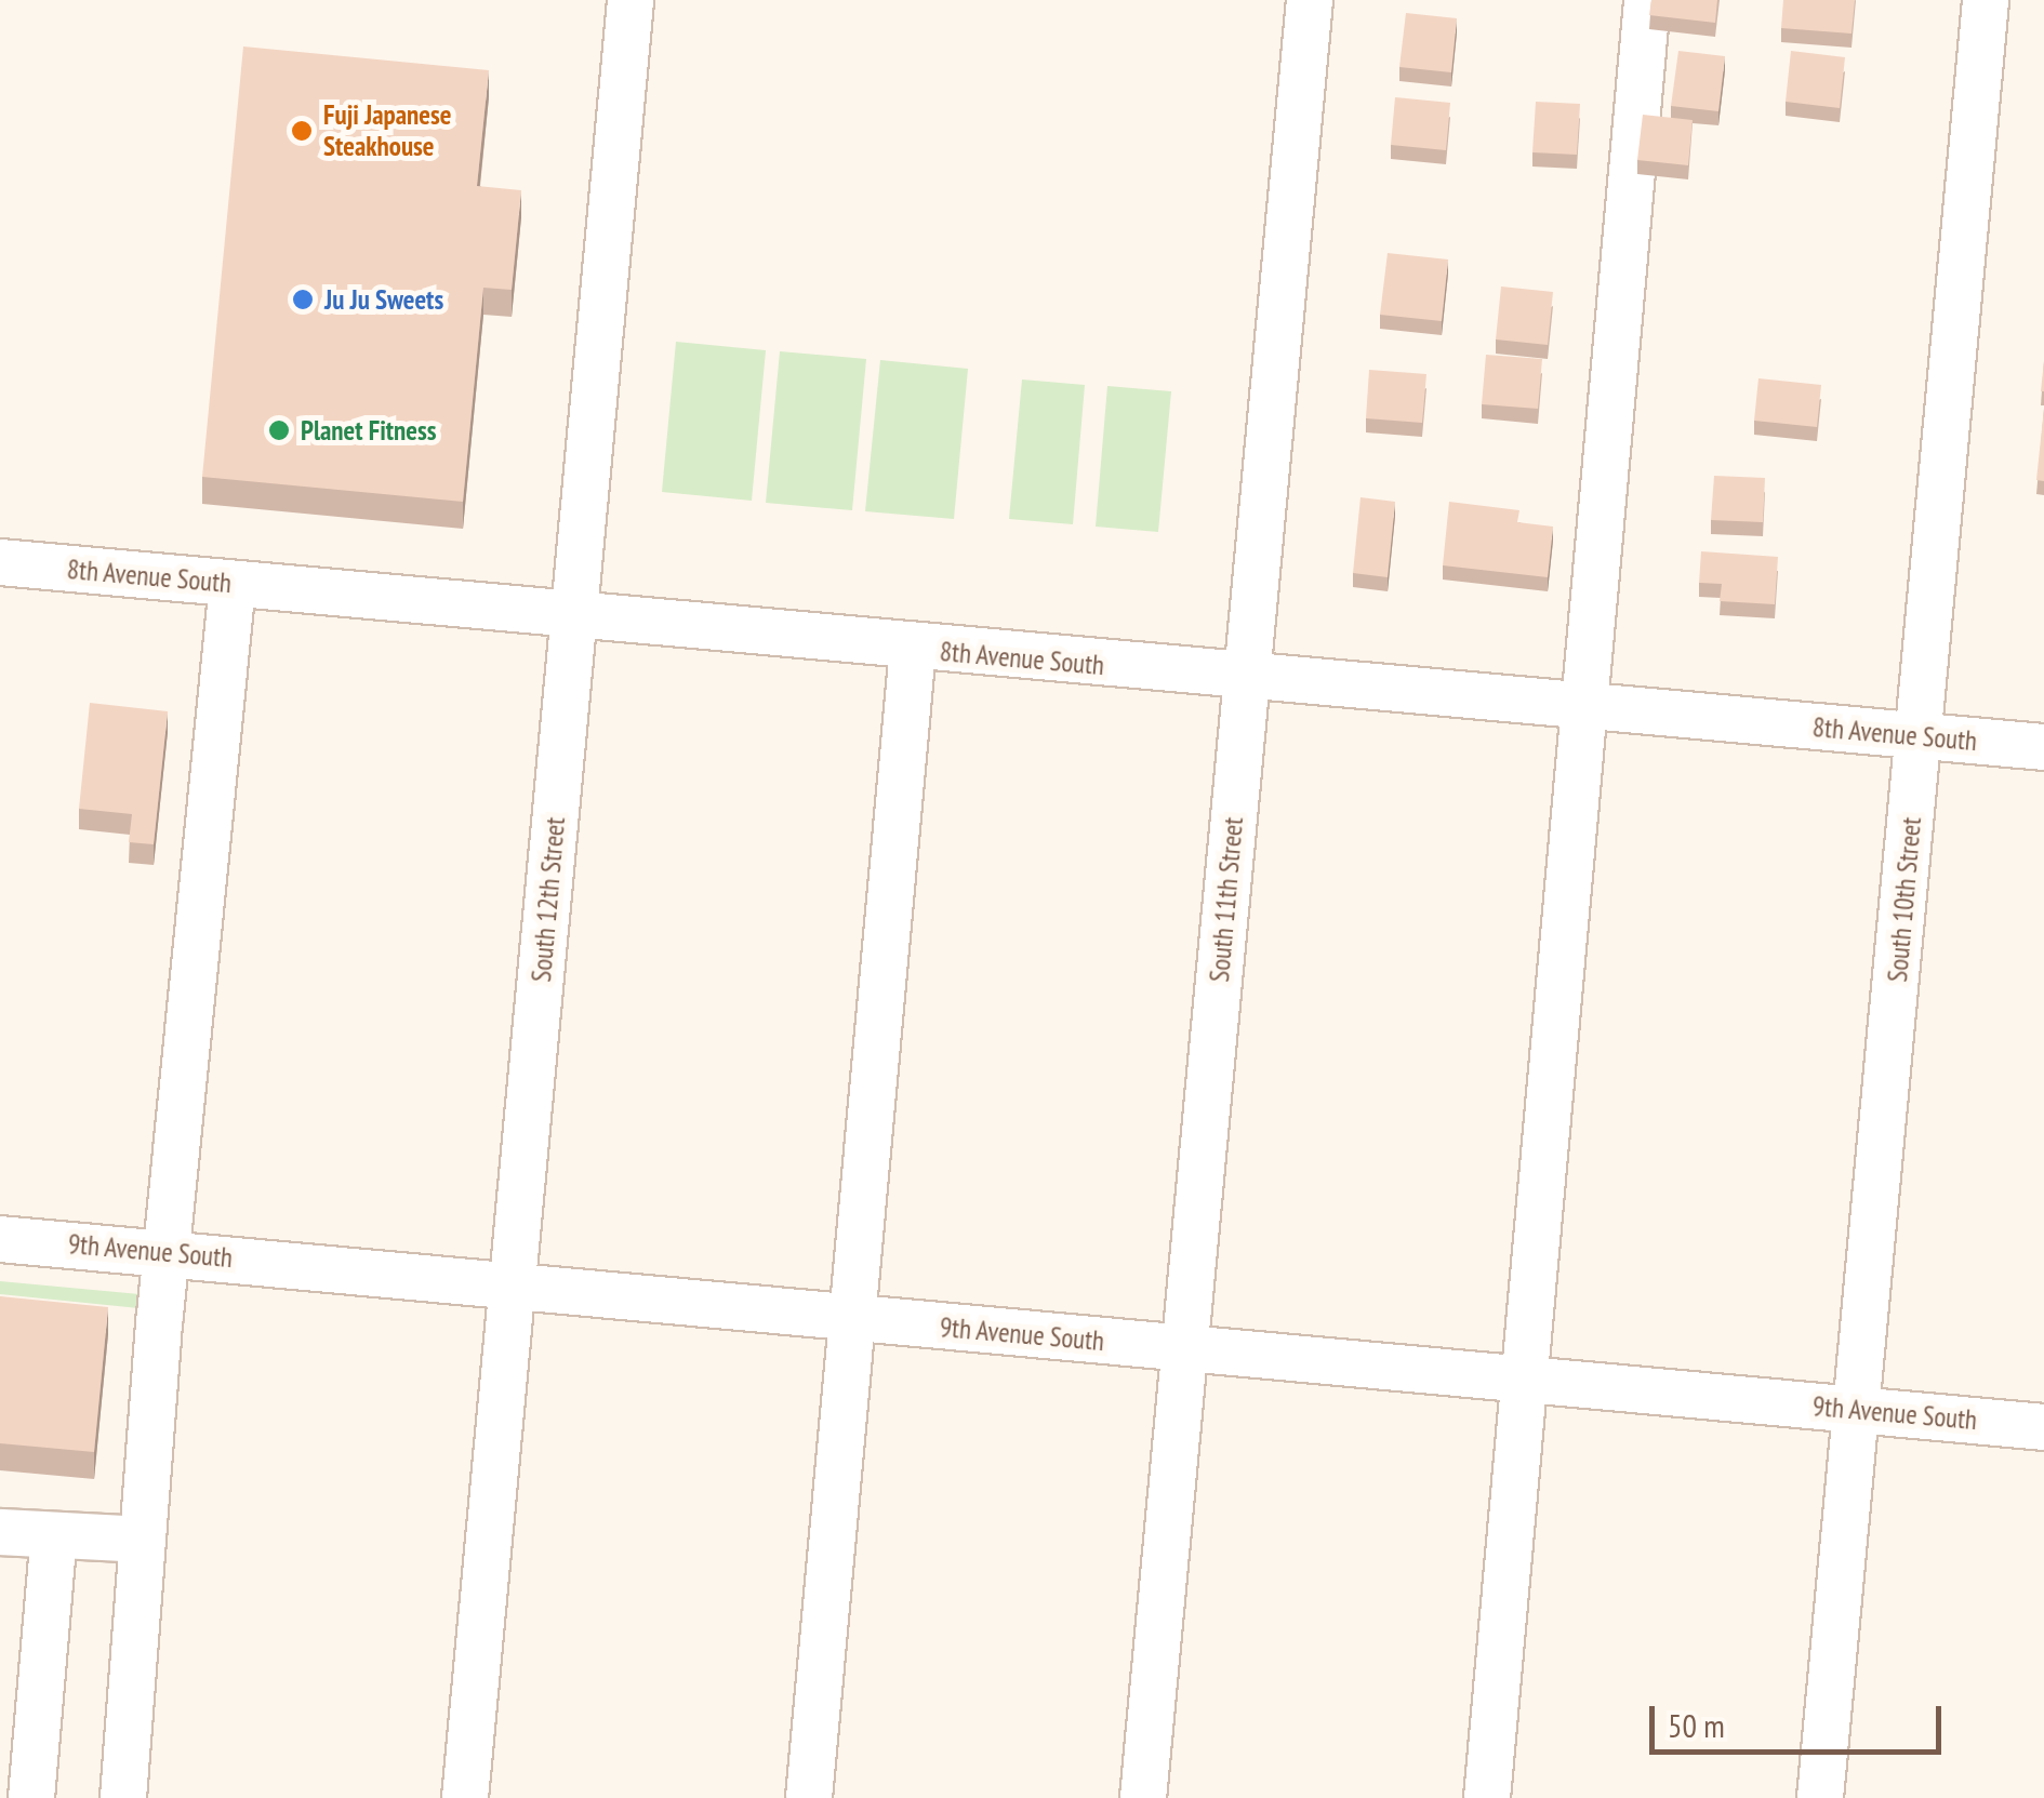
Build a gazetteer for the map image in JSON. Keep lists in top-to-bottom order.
{
  "streets": {
    "street": [
      "8th Avenue South",
      "South 12th Street",
      "South 11th Street",
      "South 10th Street",
      "9th Avenue South"
    ]
  },
  "crossings": [
    ["8th Avenue South", "South 12th Street"],
    ["8th Avenue South", "South 11th Street"],
    ["8th Avenue South", "South 10th Street"],
    ["South 12th Street", "9th Avenue South"],
    ["South 11th Street", "9th Avenue South"],
    ["South 10th Street", "9th Avenue South"]
  ],
  "places": ["Fuji Japanese Steakhouse", "Ju Ju Sweets", "Planet Fitness"],
  "scale_bar": "50 m"
}
